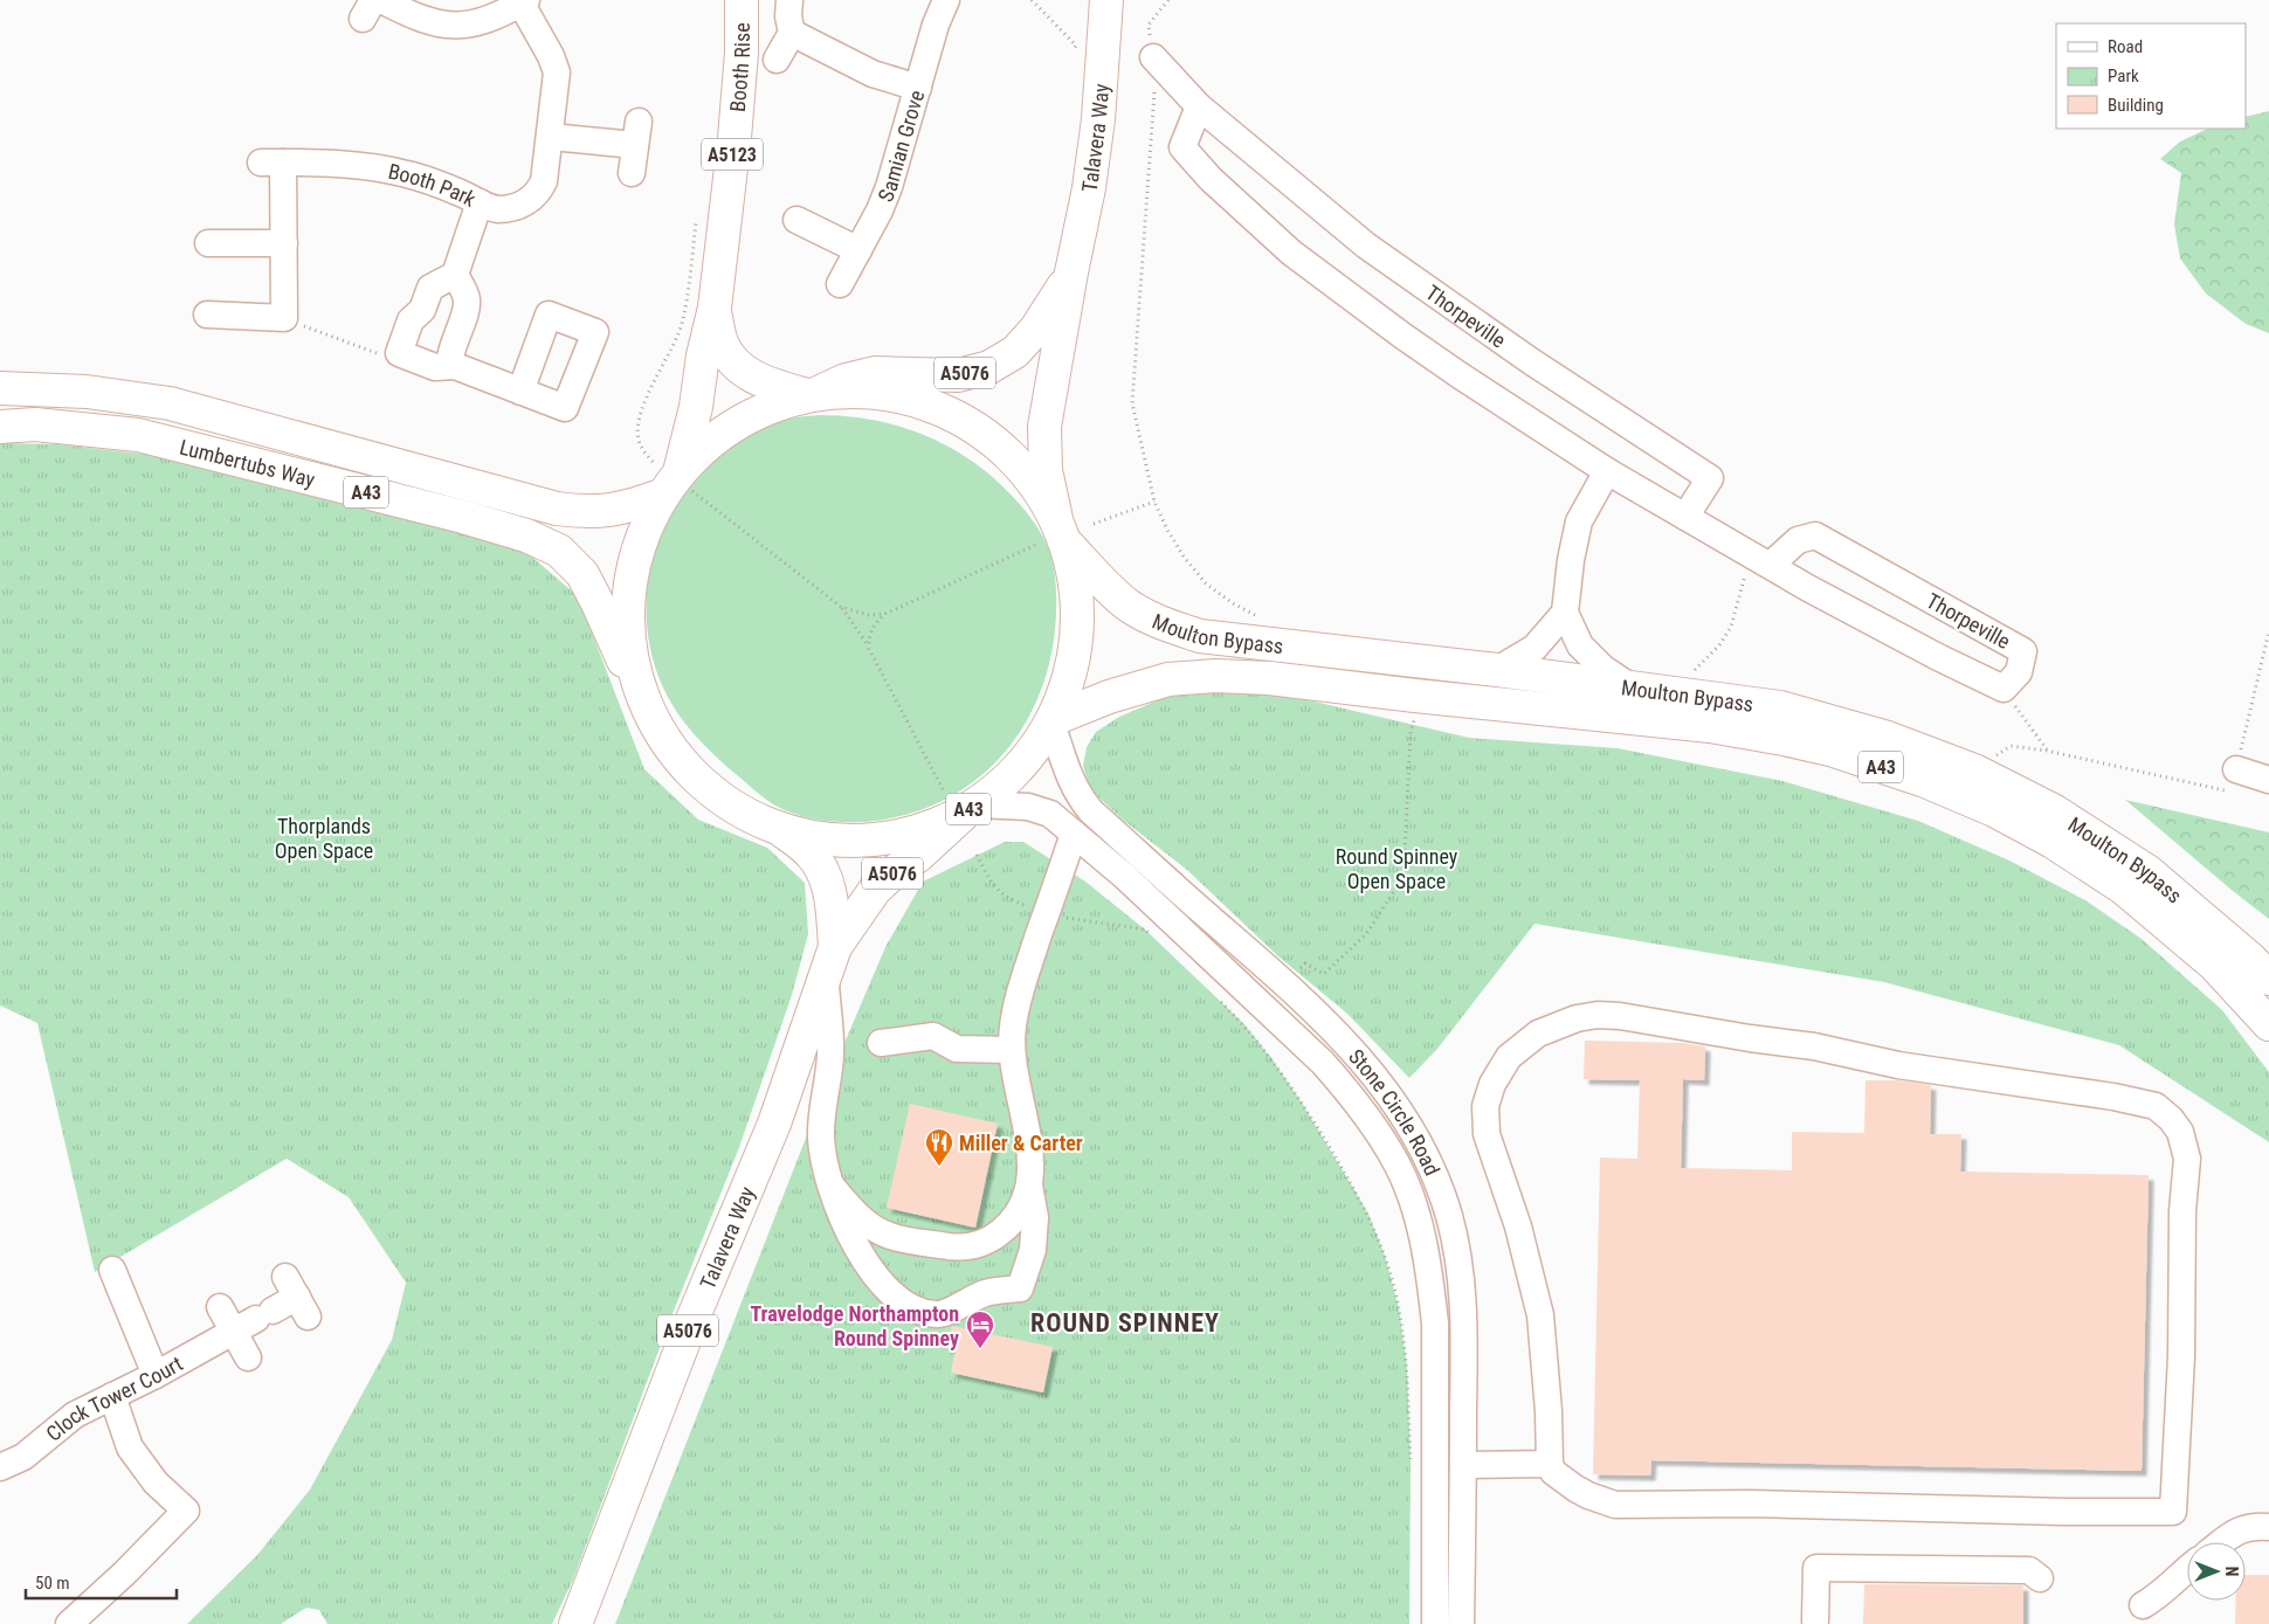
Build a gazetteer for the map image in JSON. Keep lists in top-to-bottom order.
{
  "streets": {
    "main road": [
      "Booth Rise",
      "Talavera Way",
      "A5123",
      "A5076",
      "Lumbertubs Way",
      "A43",
      "Moulton Bypass"
    ],
    "street": [
      "Samian Grove",
      "Booth Park",
      "Thorpeville",
      "Stone Circle Road",
      "Clock Tower Court"
    ]
  },
  "crossings": [
    ["Booth Rise", "Talavera Way"],
    ["Booth Rise", "Lumbertubs Way"],
    ["Booth Rise", "A43"],
    ["Talavera Way", "A43"],
    ["Talavera Way", "Moulton Bypass"],
    ["Talavera Way", "Stone Circle Road"],
    ["Lumbertubs Way", "A43"],
    ["A43", "Moulton Bypass"],
    ["A43", "Stone Circle Road"],
    ["Moulton Bypass", "Stone Circle Road"]
  ],
  "districts": ["ROUND SPINNEY"],
  "parks": ["Thorplands Open Space", "Round Spinney Open Space"],
  "places": {
    "restaurant": ["Miller & Carter"],
    "hotel": ["Travelodge Northampton Round Spinney"]
  },
  "legend": ["Road", "Park", "Building"],
  "scale_bar": "50 m",
  "north": "right"
}
